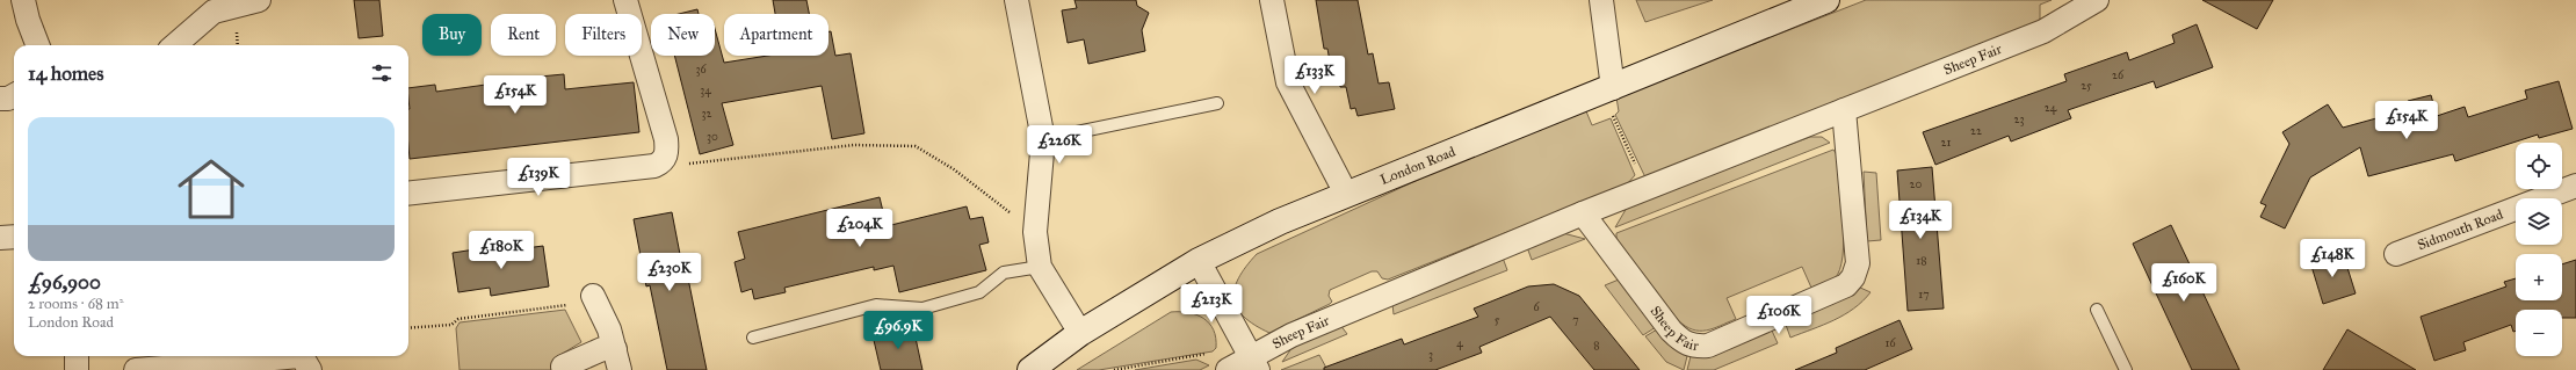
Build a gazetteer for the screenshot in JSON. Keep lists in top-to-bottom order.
{
  "streets": {
    "street": ["Sheep Fair", "London Road", "Sidmouth Road"]
  },
  "house_numbers": [
    "36",
    "26",
    "25",
    "34",
    "24",
    "32",
    "23",
    "22",
    "30",
    "21",
    "20",
    "18",
    "17",
    "6",
    "5",
    "7",
    "4",
    "16",
    "8",
    "3"
  ],
  "page": {
    "chip": [
      "Buy",
      "Rent",
      "Filters",
      "New",
      "Apartment"
    ],
    "heading": "14 homes",
    "price": [
      "£133K",
      "£154K",
      "£154K",
      "£226K",
      "£139K",
      "£134K",
      "£204K",
      "£180K",
      "£148K",
      "£230K",
      "£160K",
      "£213K",
      "£106K",
      "£96.9K"
    ],
    "list": [
      {
        "name": "£96,900",
        "note": "2 rooms · 68 m² · London Road"
      }
    ],
    "map_buttons": ["+", "−"]
  }
}
